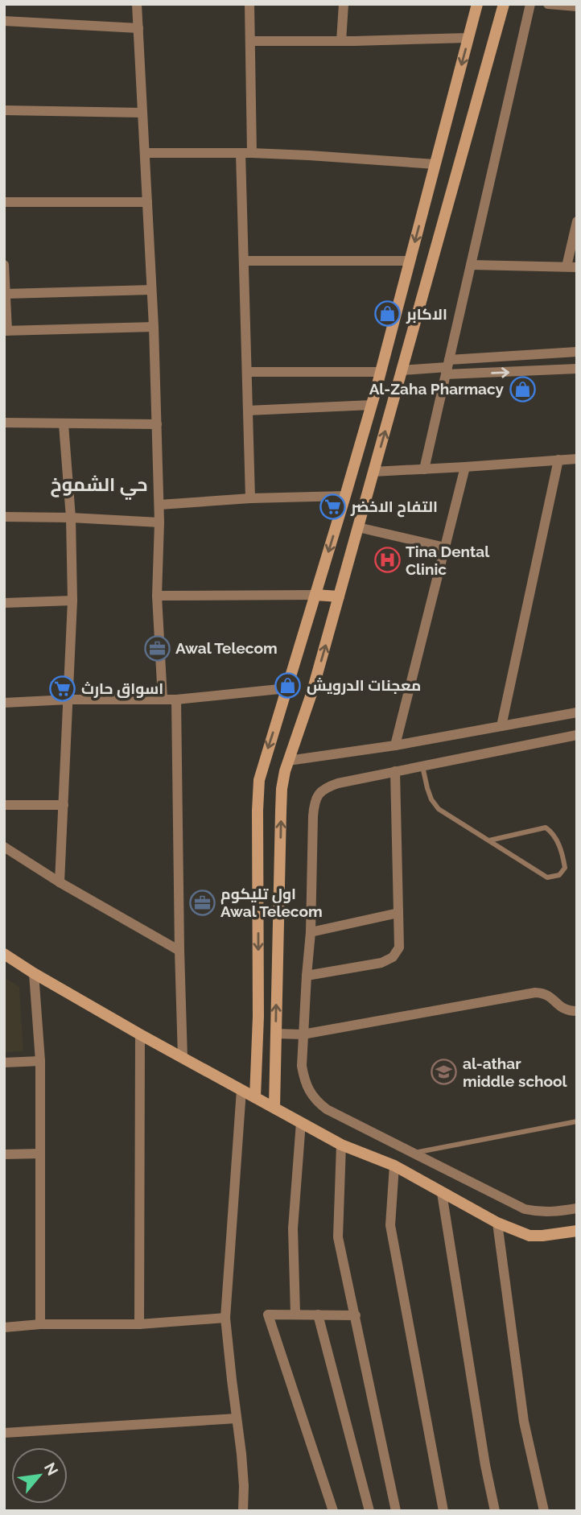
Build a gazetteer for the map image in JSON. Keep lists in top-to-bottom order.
{
  "districts": ["حي الشموخ"],
  "places": {
    "shop": ["الاكابر", "Al-Zaha Pharmacy", "معجنات الدرويش"],
    "supermarket": ["التفاح الاخضر", "اسواق حارث"],
    "hospital": ["Tina Dental Clinic"],
    "office": ["Awal Telecom", "اول تليكوم Awal Telecom"],
    "school or university": ["al-athar middle school"]
  },
  "north": "top right"
}
